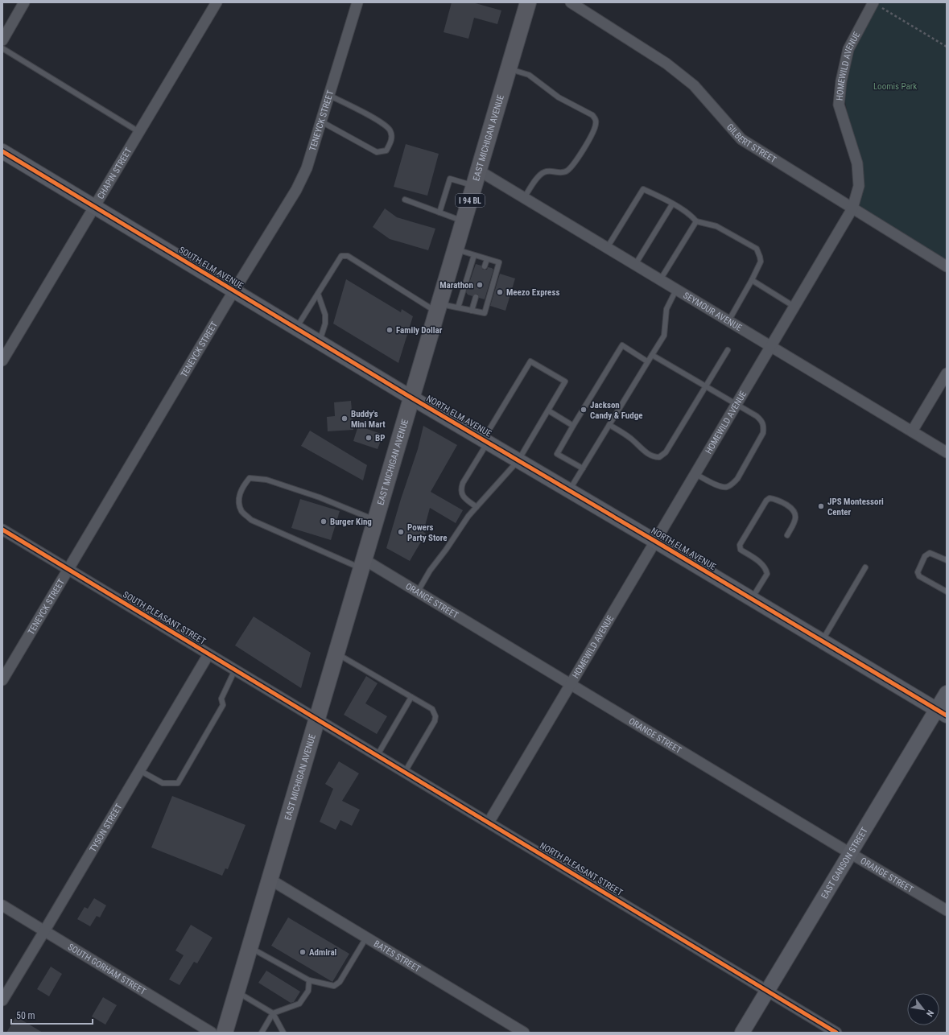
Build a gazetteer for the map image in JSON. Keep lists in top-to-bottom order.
{
  "streets": {
    "main road": ["EAST MICHIGAN AVENUE", "I 94 BL"],
    "street": [
      "HOMEWILD AVENUE",
      "TENEYCK STREET",
      "GILBERT STREET",
      "CHAPIN STREET",
      "SOUTH ELM AVENUE",
      "SEYMOUR AVENUE",
      "NORTH ELM AVENUE",
      "ORANGE STREET",
      "SOUTH PLEASANT STREET",
      "TYSON STREET",
      "EAST GANSON STREET",
      "NORTH PLEASANT STREET",
      "BATES STREET",
      "SOUTH GORHAM STREET"
    ]
  },
  "crossings": [
    ["HOMEWILD AVENUE", "GILBERT STREET"],
    ["HOMEWILD AVENUE", "SEYMOUR AVENUE"],
    ["HOMEWILD AVENUE", "NORTH ELM AVENUE"],
    ["HOMEWILD AVENUE", "ORANGE STREET"],
    ["HOMEWILD AVENUE", "NORTH PLEASANT STREET"],
    ["TENEYCK STREET", "SOUTH ELM AVENUE"],
    ["TENEYCK STREET", "SOUTH PLEASANT STREET"],
    ["EAST MICHIGAN AVENUE", "SOUTH ELM AVENUE"],
    ["EAST MICHIGAN AVENUE", "SEYMOUR AVENUE"],
    ["EAST MICHIGAN AVENUE", "NORTH ELM AVENUE"],
    ["EAST MICHIGAN AVENUE", "ORANGE STREET"],
    ["EAST MICHIGAN AVENUE", "SOUTH PLEASANT STREET"],
    ["EAST MICHIGAN AVENUE", "NORTH PLEASANT STREET"],
    ["EAST MICHIGAN AVENUE", "BATES STREET"],
    ["CHAPIN STREET", "SOUTH ELM AVENUE"],
    ["SOUTH ELM AVENUE", "NORTH ELM AVENUE"],
    ["NORTH ELM AVENUE", "EAST GANSON STREET"],
    ["ORANGE STREET", "EAST GANSON STREET"],
    ["SOUTH PLEASANT STREET", "TYSON STREET"],
    ["SOUTH PLEASANT STREET", "NORTH PLEASANT STREET"],
    ["TYSON STREET", "SOUTH GORHAM STREET"],
    ["EAST GANSON STREET", "NORTH PLEASANT STREET"]
  ],
  "parks": ["Loomis Park"],
  "places": [
    "Marathon",
    "Meezo Express",
    "Family Dollar",
    "Jackson Candy & Fudge",
    "Buddy's Mini Mart",
    "BP",
    "JPS Montessori Center",
    "Burger King",
    "Powers Party Store",
    "Admiral"
  ],
  "scale_bar": "50 m",
  "north": "bottom right"
}
